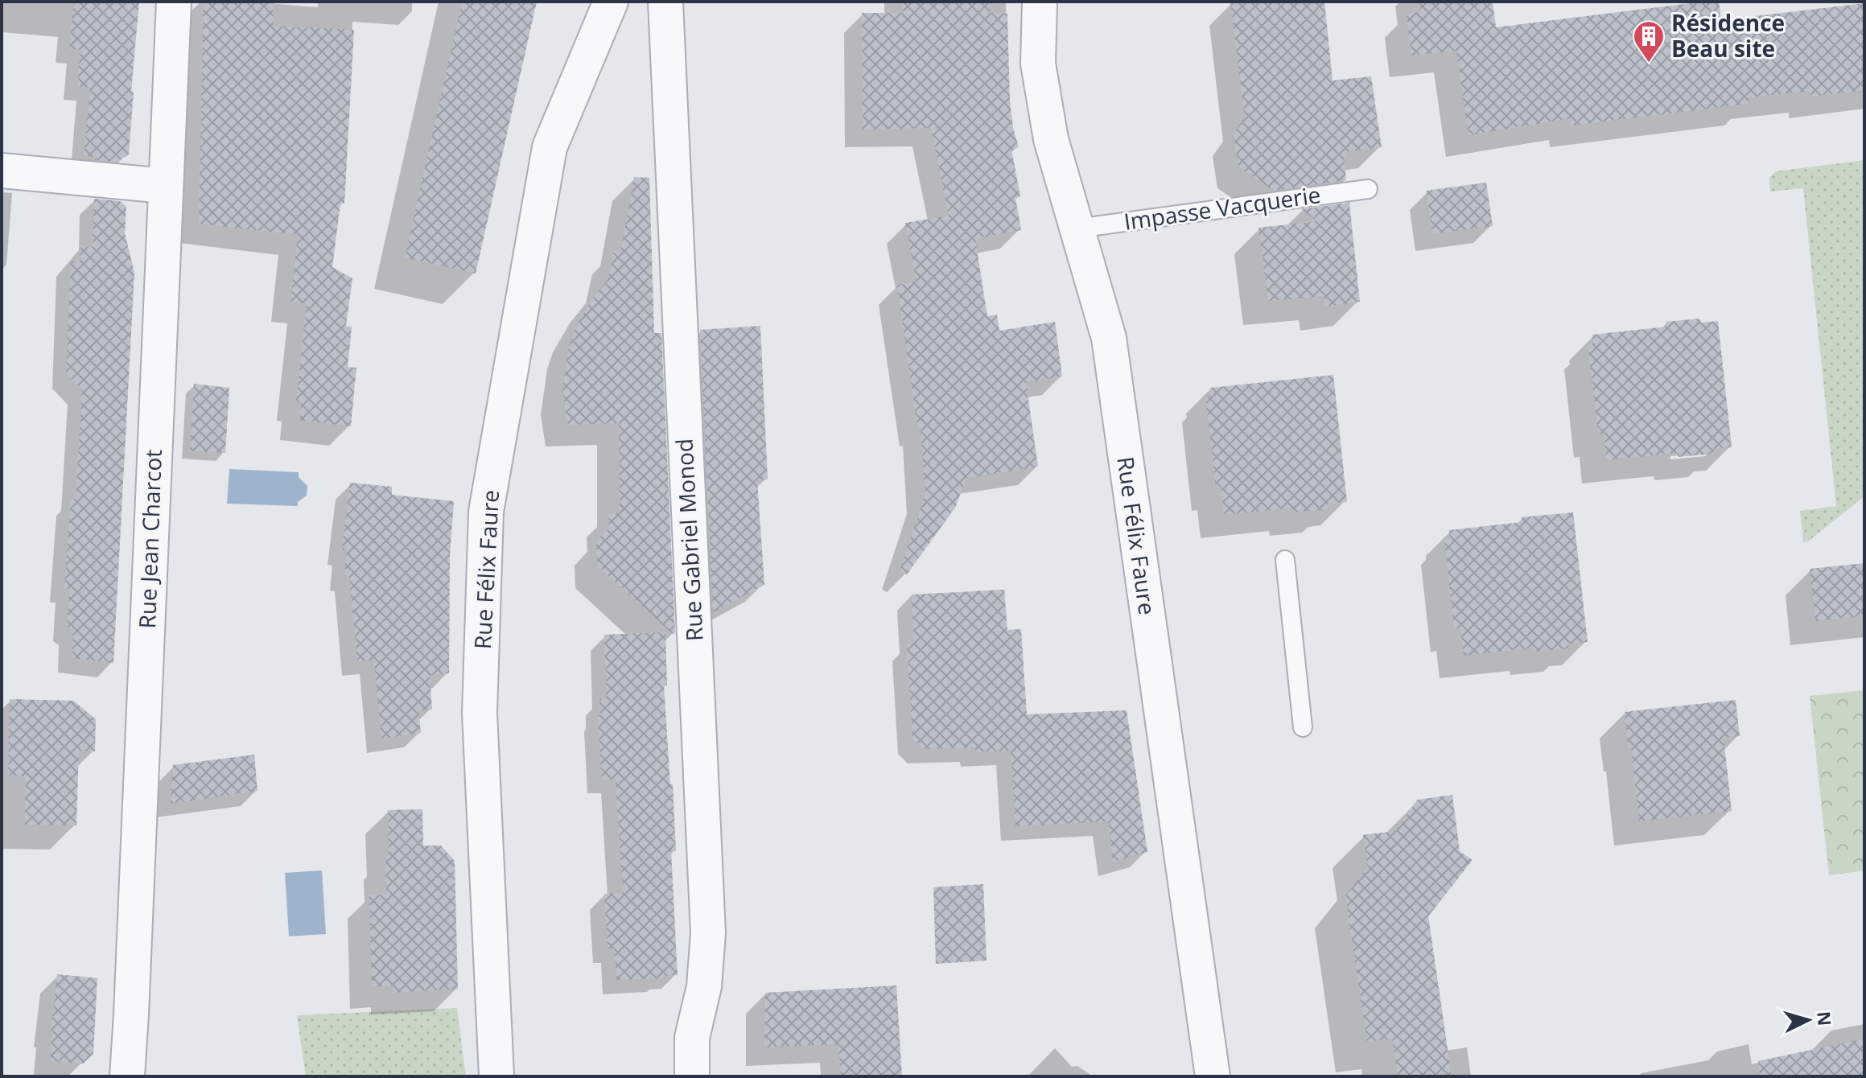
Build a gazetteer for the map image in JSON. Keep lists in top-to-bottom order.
{
  "streets": {
    "street": ["Rue Félix Faure", "Rue Jean Charcot", "Rue Gabriel Monod"],
    "lane": ["Impasse Vacquerie"]
  },
  "crossings": [
    ["Impasse Vacquerie", "Rue Félix Faure"]
  ],
  "places": {
    "building": ["Résidence Beau site"]
  },
  "north": "right"
}
